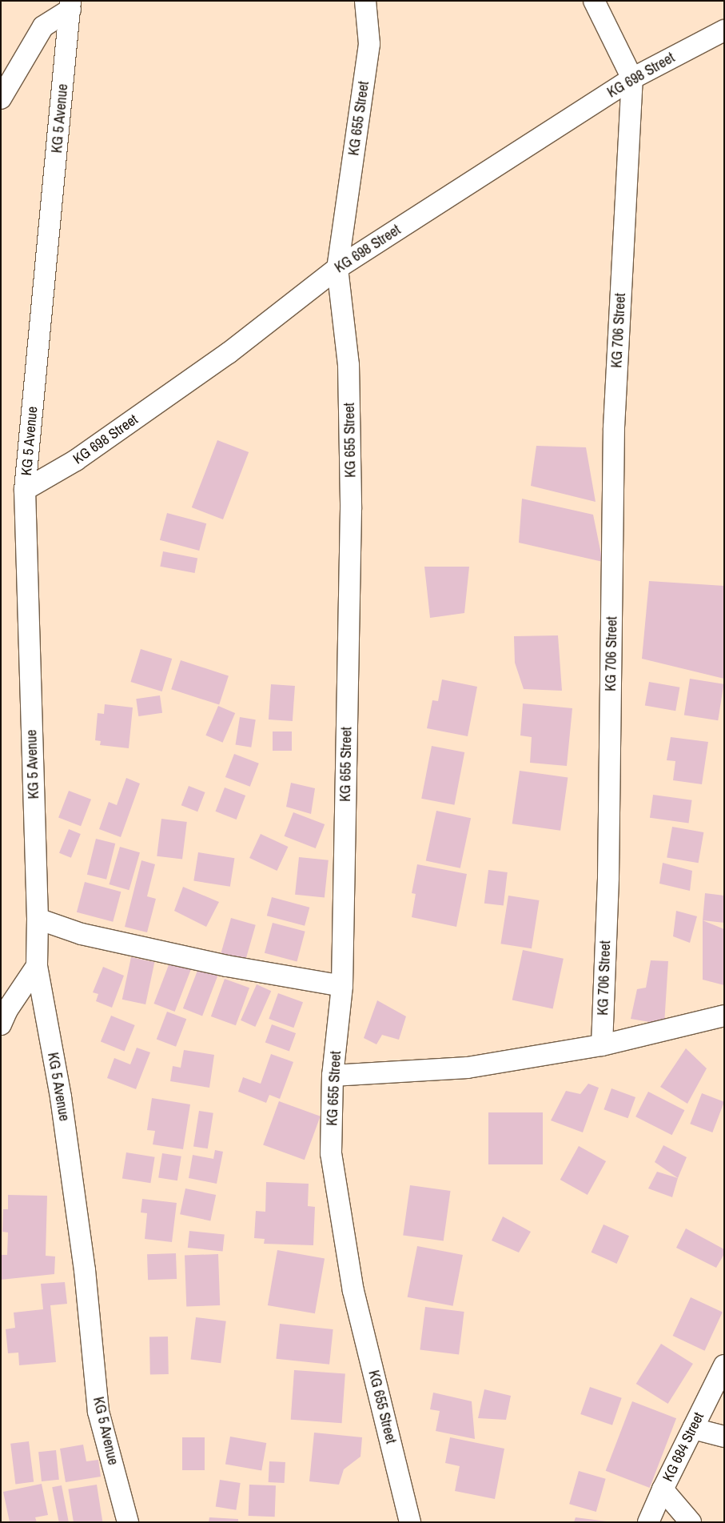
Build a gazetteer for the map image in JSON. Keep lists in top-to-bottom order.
{
  "streets": {
    "street": [
      "KG 698 Street",
      "KG 5 Avenue",
      "KG 655 Street",
      "KG 706 Street",
      "KG 684 Street"
    ]
  },
  "crossings": [
    ["KG 698 Street", "KG 5 Avenue"],
    ["KG 698 Street", "KG 655 Street"],
    ["KG 698 Street", "KG 706 Street"]
  ]
}
